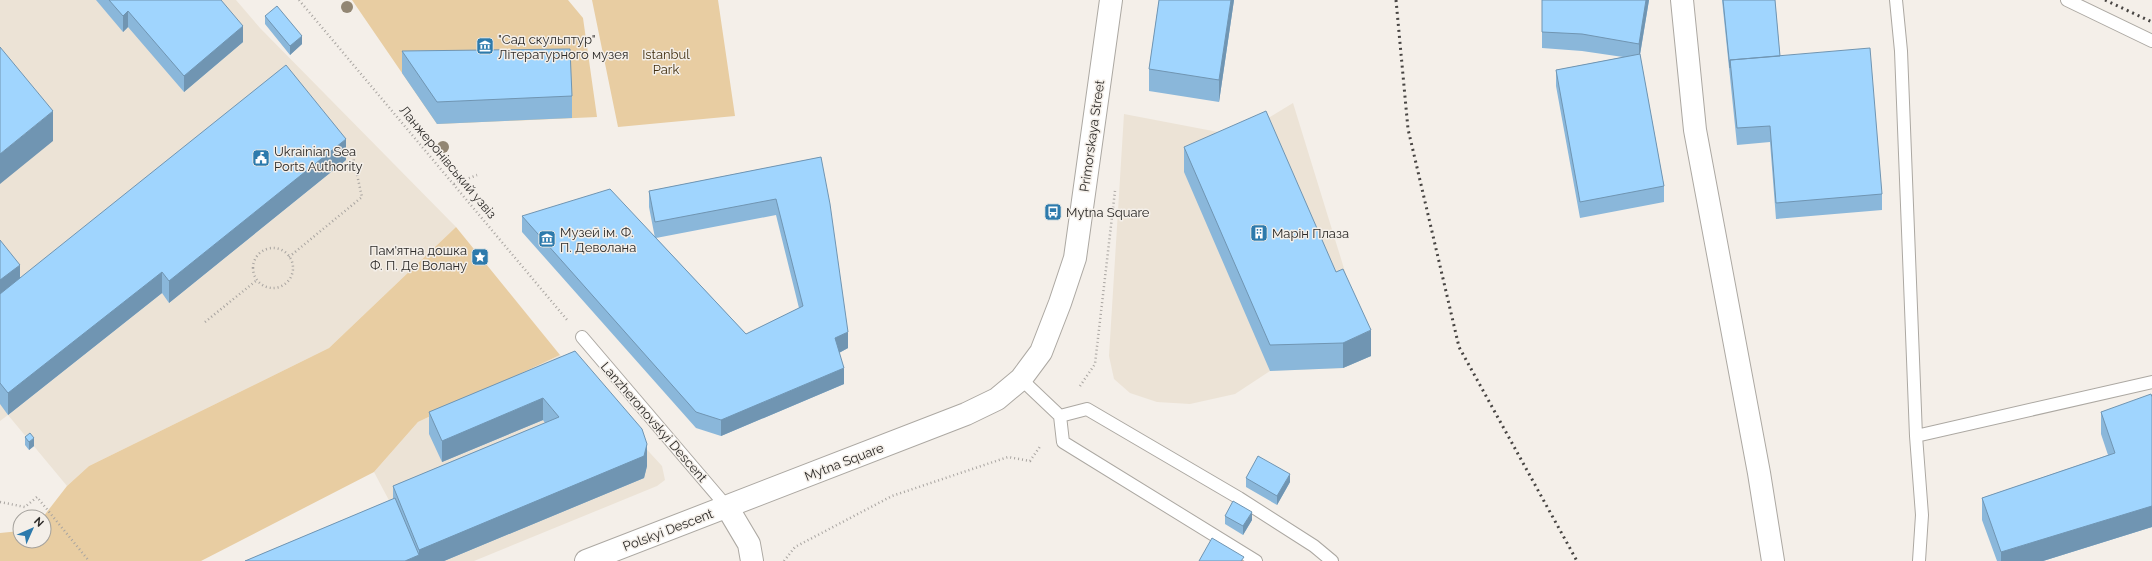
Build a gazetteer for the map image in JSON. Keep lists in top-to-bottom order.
{
  "streets": {
    "main road": ["Primorskaya Street", "Mytna Square", "Polskyi Descent"],
    "lane": ["Lanzheronovskyi Descent"],
    "path": ["Ланжеронівський узвіз"]
  },
  "crossings": [
    ["Primorskaya Street", "Mytna Square"],
    ["Ланжеронівський узвіз", "Lanzheronovskyi Descent"],
    ["Lanzheronovskyi Descent", "Mytna Square"],
    ["Lanzheronovskyi Descent", "Polskyi Descent"],
    ["Mytna Square", "Polskyi Descent"]
  ],
  "parks": ["Istanbul Park"],
  "places": {
    "museum": ["\"Сад скульптур\" Літературного музея", "Музей ім. Ф. П. Деволана"],
    "public building": ["Ukrainian Sea Ports Authority"],
    "bus stop": ["Mytna Square"],
    "building": ["Марін Плаза"],
    "place": ["Пам'ятна дошка Ф. П. Де Волану"]
  },
  "north": "top right"
}
